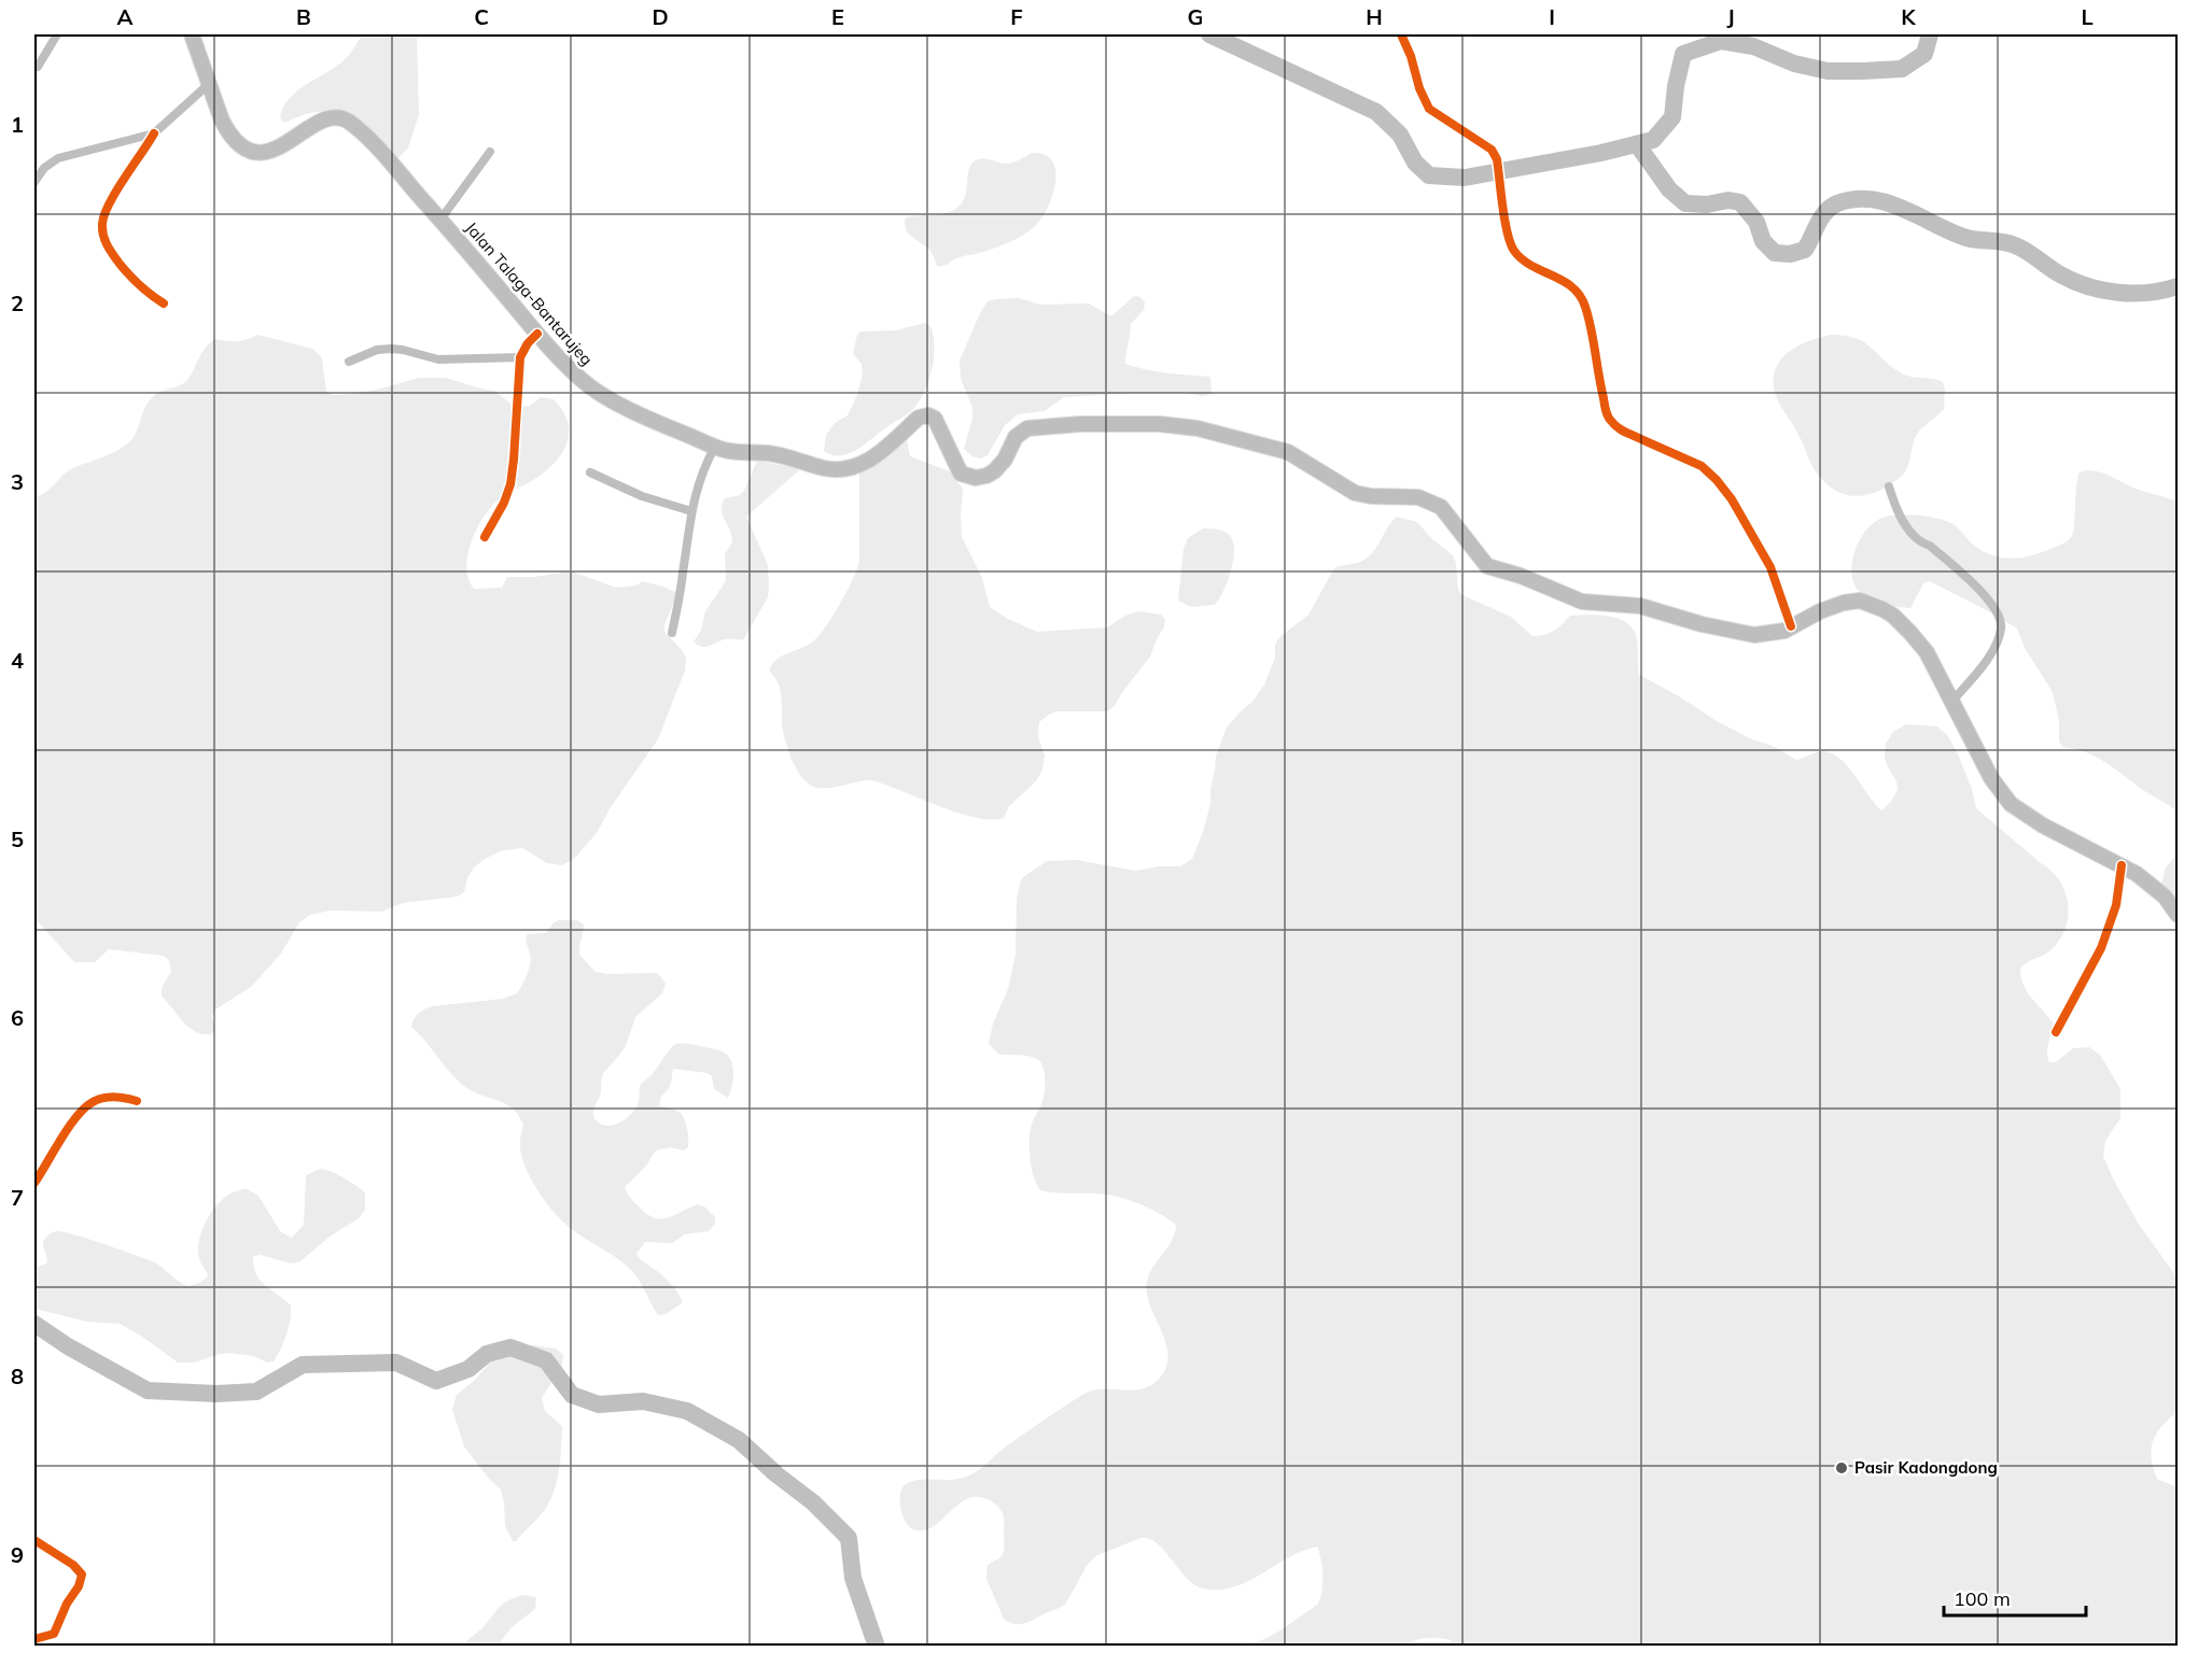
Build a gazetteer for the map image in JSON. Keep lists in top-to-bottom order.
{
  "streets": {
    "main road": ["Jalan Talaga-Bantarujeg"]
  },
  "places": ["Pasir Kadongdong"],
  "scale_bar": "100 m",
  "grid": {
    "columns": [
      "A",
      "B",
      "C",
      "D",
      "E",
      "F",
      "G",
      "H",
      "I",
      "J",
      "K",
      "L"
    ],
    "rows": [
      "1",
      "2",
      "3",
      "4",
      "5",
      "6",
      "7",
      "8",
      "9"
    ]
  }
}
